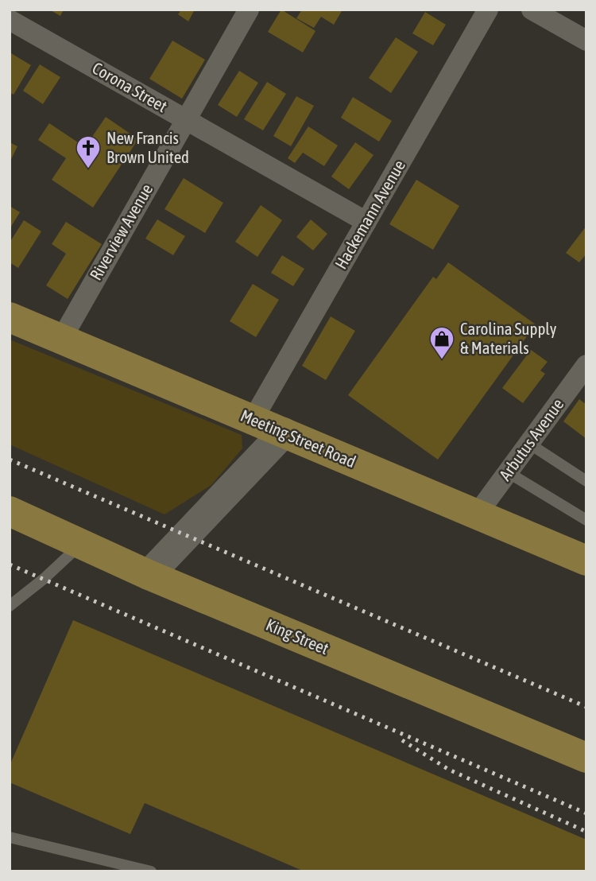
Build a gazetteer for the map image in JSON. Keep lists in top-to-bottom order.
{
  "streets": {
    "main road": ["Meeting Street Road", "King Street"],
    "street": [
      "Corona Street",
      "Hackemann Avenue",
      "Riverview Avenue",
      "Arbutus Avenue"
    ]
  },
  "crossings": [
    ["Corona Street", "Hackemann Avenue"],
    ["Corona Street", "Riverview Avenue"],
    ["Hackemann Avenue", "Meeting Street Road"],
    ["Riverview Avenue", "Meeting Street Road"],
    ["Meeting Street Road", "Arbutus Avenue"]
  ],
  "places": {
    "church": ["New Francis Brown United"],
    "shop": ["Carolina Supply & Materials"]
  }
}
